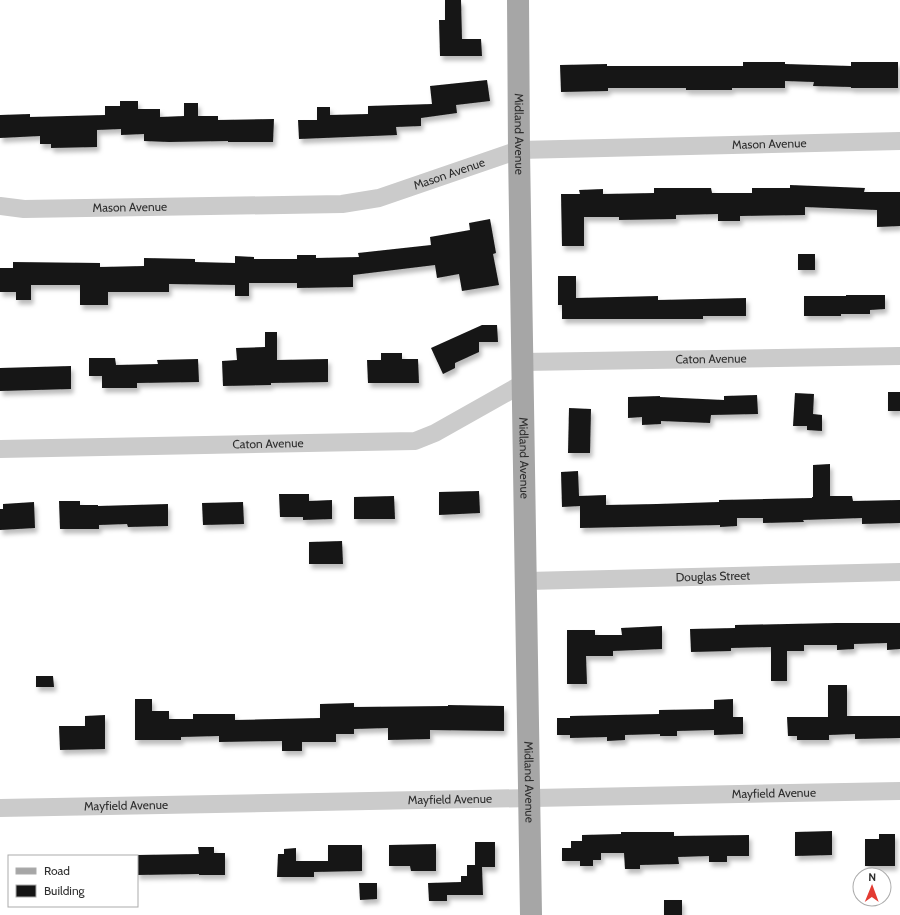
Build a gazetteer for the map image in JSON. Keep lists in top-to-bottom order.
{
  "streets": {
    "main road": ["Midland Avenue"],
    "street": [
      "Mason Avenue",
      "Caton Avenue",
      "Douglas Street",
      "Mayfield Avenue"
    ]
  },
  "crossings": [
    ["Midland Avenue", "Mason Avenue"],
    ["Midland Avenue", "Caton Avenue"],
    ["Midland Avenue", "Douglas Street"],
    ["Midland Avenue", "Mayfield Avenue"]
  ],
  "legend": ["Road", "Building"],
  "north": "top"
}
